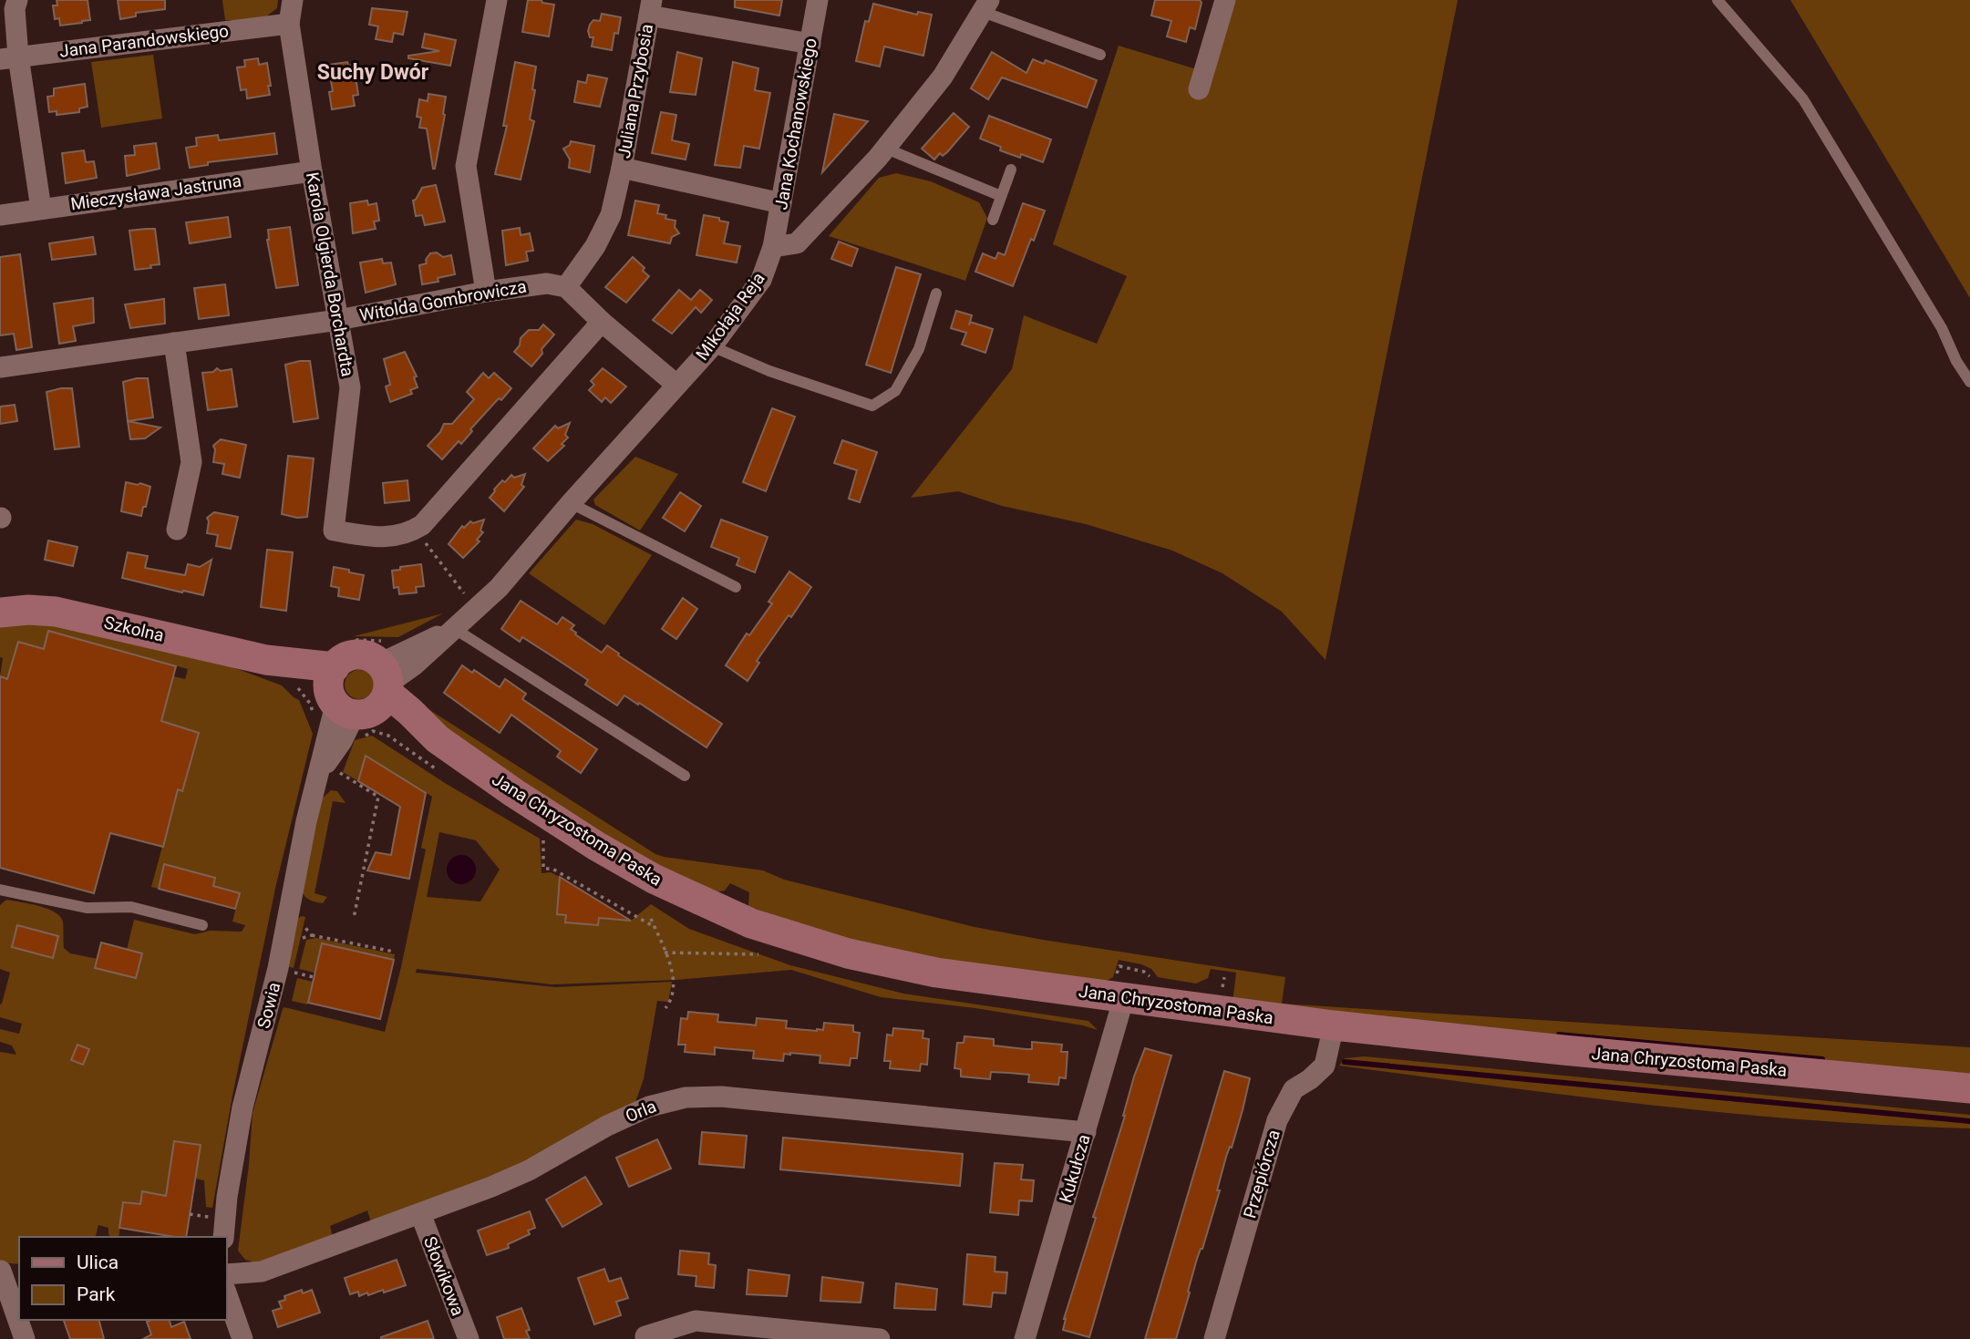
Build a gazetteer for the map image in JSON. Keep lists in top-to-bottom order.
{
  "streets": {
    "street": [
      "Jana Parandowskiego",
      "Juliana Przybosia",
      "Jana Kochanowskiego",
      "Mieczysława Jastruna",
      "Karola Olgierda Borchardta",
      "Witolda Gombrowicza",
      "Mikołaja Reja",
      "Szkolna",
      "Jana Chryzostoma Paska",
      "Sowia",
      "Orla",
      "Kukułcza",
      "Przepiórcza",
      "Słowikowa"
    ]
  },
  "crossings": [
    ["Jana Parandowskiego", "Karola Olgierda Borchardta"],
    ["Juliana Przybosia", "Jana Kochanowskiego"],
    ["Juliana Przybosia", "Witolda Gombrowicza"],
    ["Jana Kochanowskiego", "Mikołaja Reja"],
    ["Mieczysława Jastruna", "Karola Olgierda Borchardta"],
    ["Karola Olgierda Borchardta", "Witolda Gombrowicza"],
    ["Mikołaja Reja", "Szkolna"],
    ["Mikołaja Reja", "Jana Chryzostoma Paska"],
    ["Mikołaja Reja", "Sowia"],
    ["Szkolna", "Jana Chryzostoma Paska"],
    ["Szkolna", "Sowia"],
    ["Jana Chryzostoma Paska", "Sowia"],
    ["Jana Chryzostoma Paska", "Kukułcza"],
    ["Jana Chryzostoma Paska", "Przepiórcza"],
    ["Orla", "Kukułcza"],
    ["Orla", "Słowikowa"]
  ],
  "districts": ["Suchy Dwór"],
  "legend": ["Ulica", "Park"]
}
